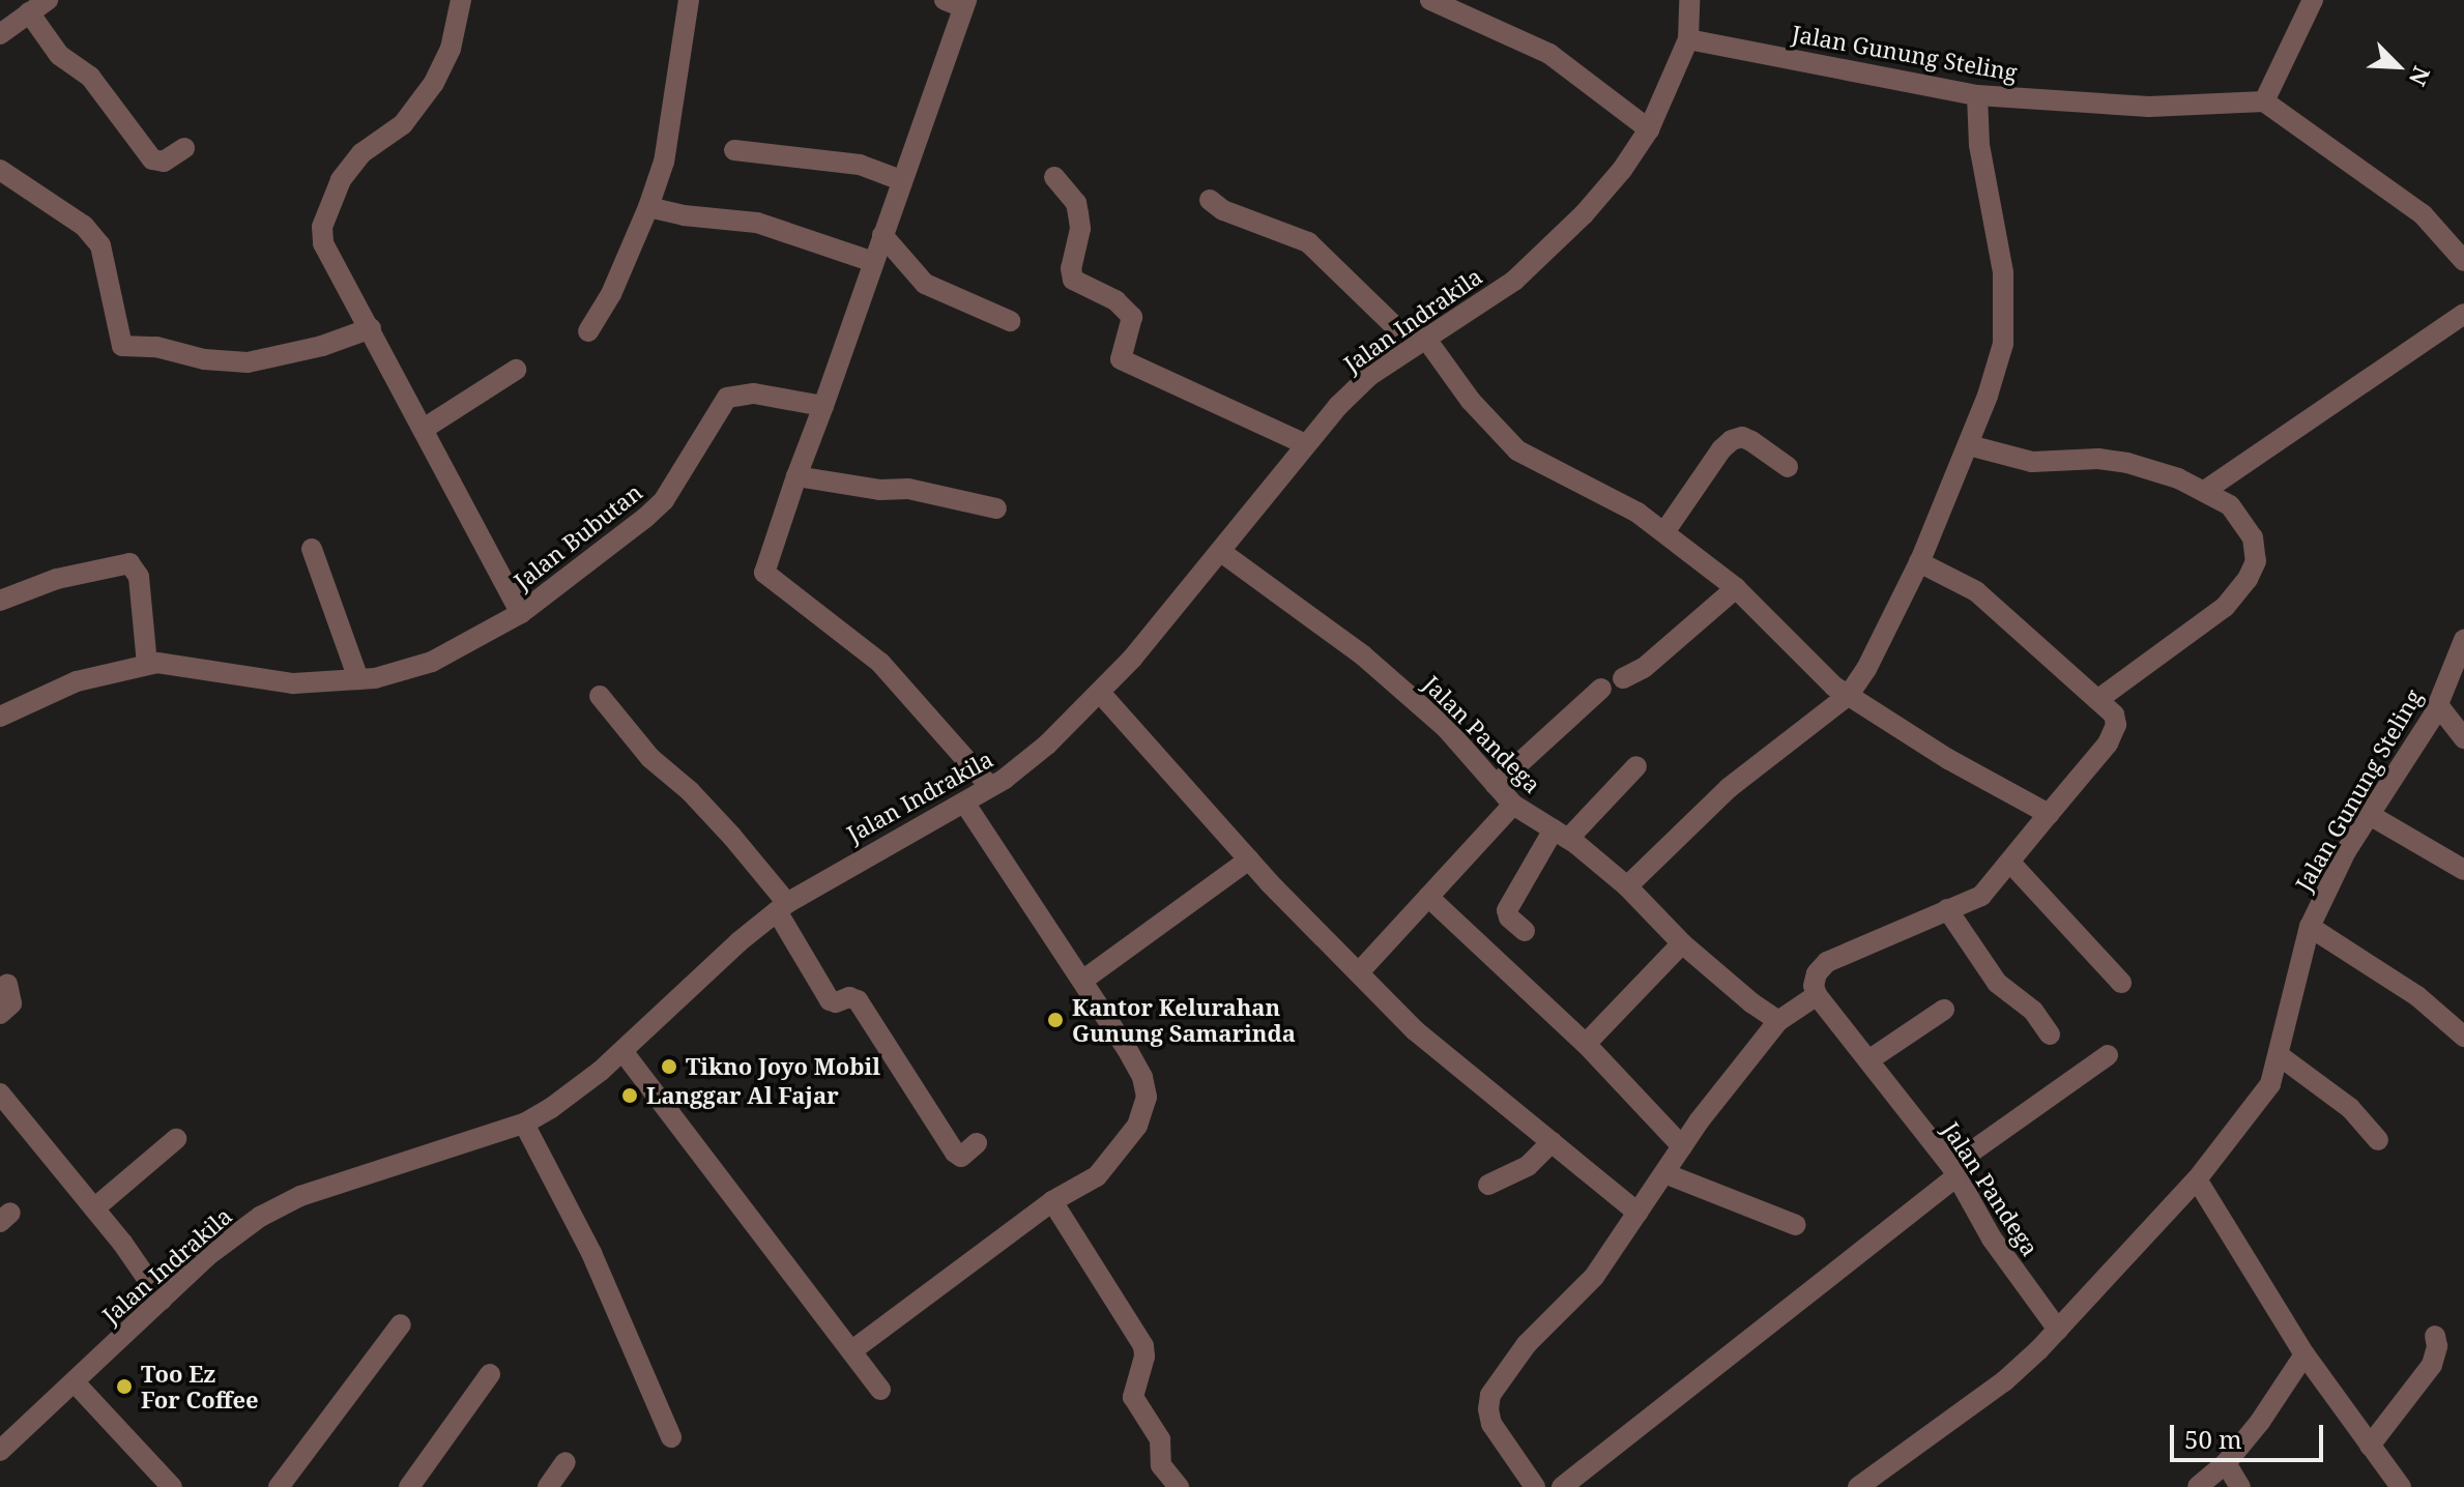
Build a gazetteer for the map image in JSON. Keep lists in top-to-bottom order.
{
  "streets": {
    "street": [
      "Jalan Gunung Steling",
      "Jalan Indrakila",
      "Jalan Bubutan",
      "Jalan Pandega"
    ]
  },
  "crossings": [
    ["Jalan Gunung Steling", "Jalan Indrakila"],
    ["Jalan Gunung Steling", "Jalan Pandega"],
    ["Jalan Indrakila", "Jalan Pandega"]
  ],
  "places": [
    "Kantor Kelurahan Gunung Samarinda",
    "Tikno Joyo Mobil",
    "Langgar Al Fajar",
    "Too Ez For Coffee"
  ],
  "scale_bar": "50 m",
  "north": "bottom right"
}
